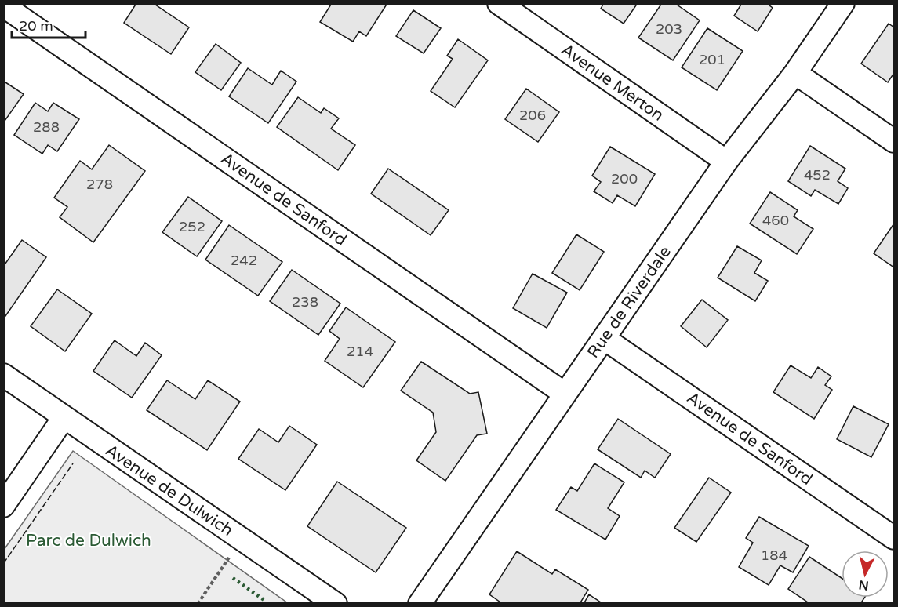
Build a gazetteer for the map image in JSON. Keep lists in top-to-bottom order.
{
  "streets": {
    "street": [
      "Avenue Merton",
      "Avenue de Sanford",
      "Rue de Riverdale",
      "Avenue de Dulwich"
    ]
  },
  "crossings": [
    ["Avenue Merton", "Rue de Riverdale"],
    ["Avenue de Sanford", "Rue de Riverdale"]
  ],
  "parks": ["Parc de Dulwich"],
  "house_numbers": [
    "203",
    "201",
    "206",
    "288",
    "452",
    "200",
    "278",
    "460",
    "252",
    "242",
    "238",
    "214",
    "184"
  ],
  "scale_bar": "20 m",
  "north": "bottom"
}
